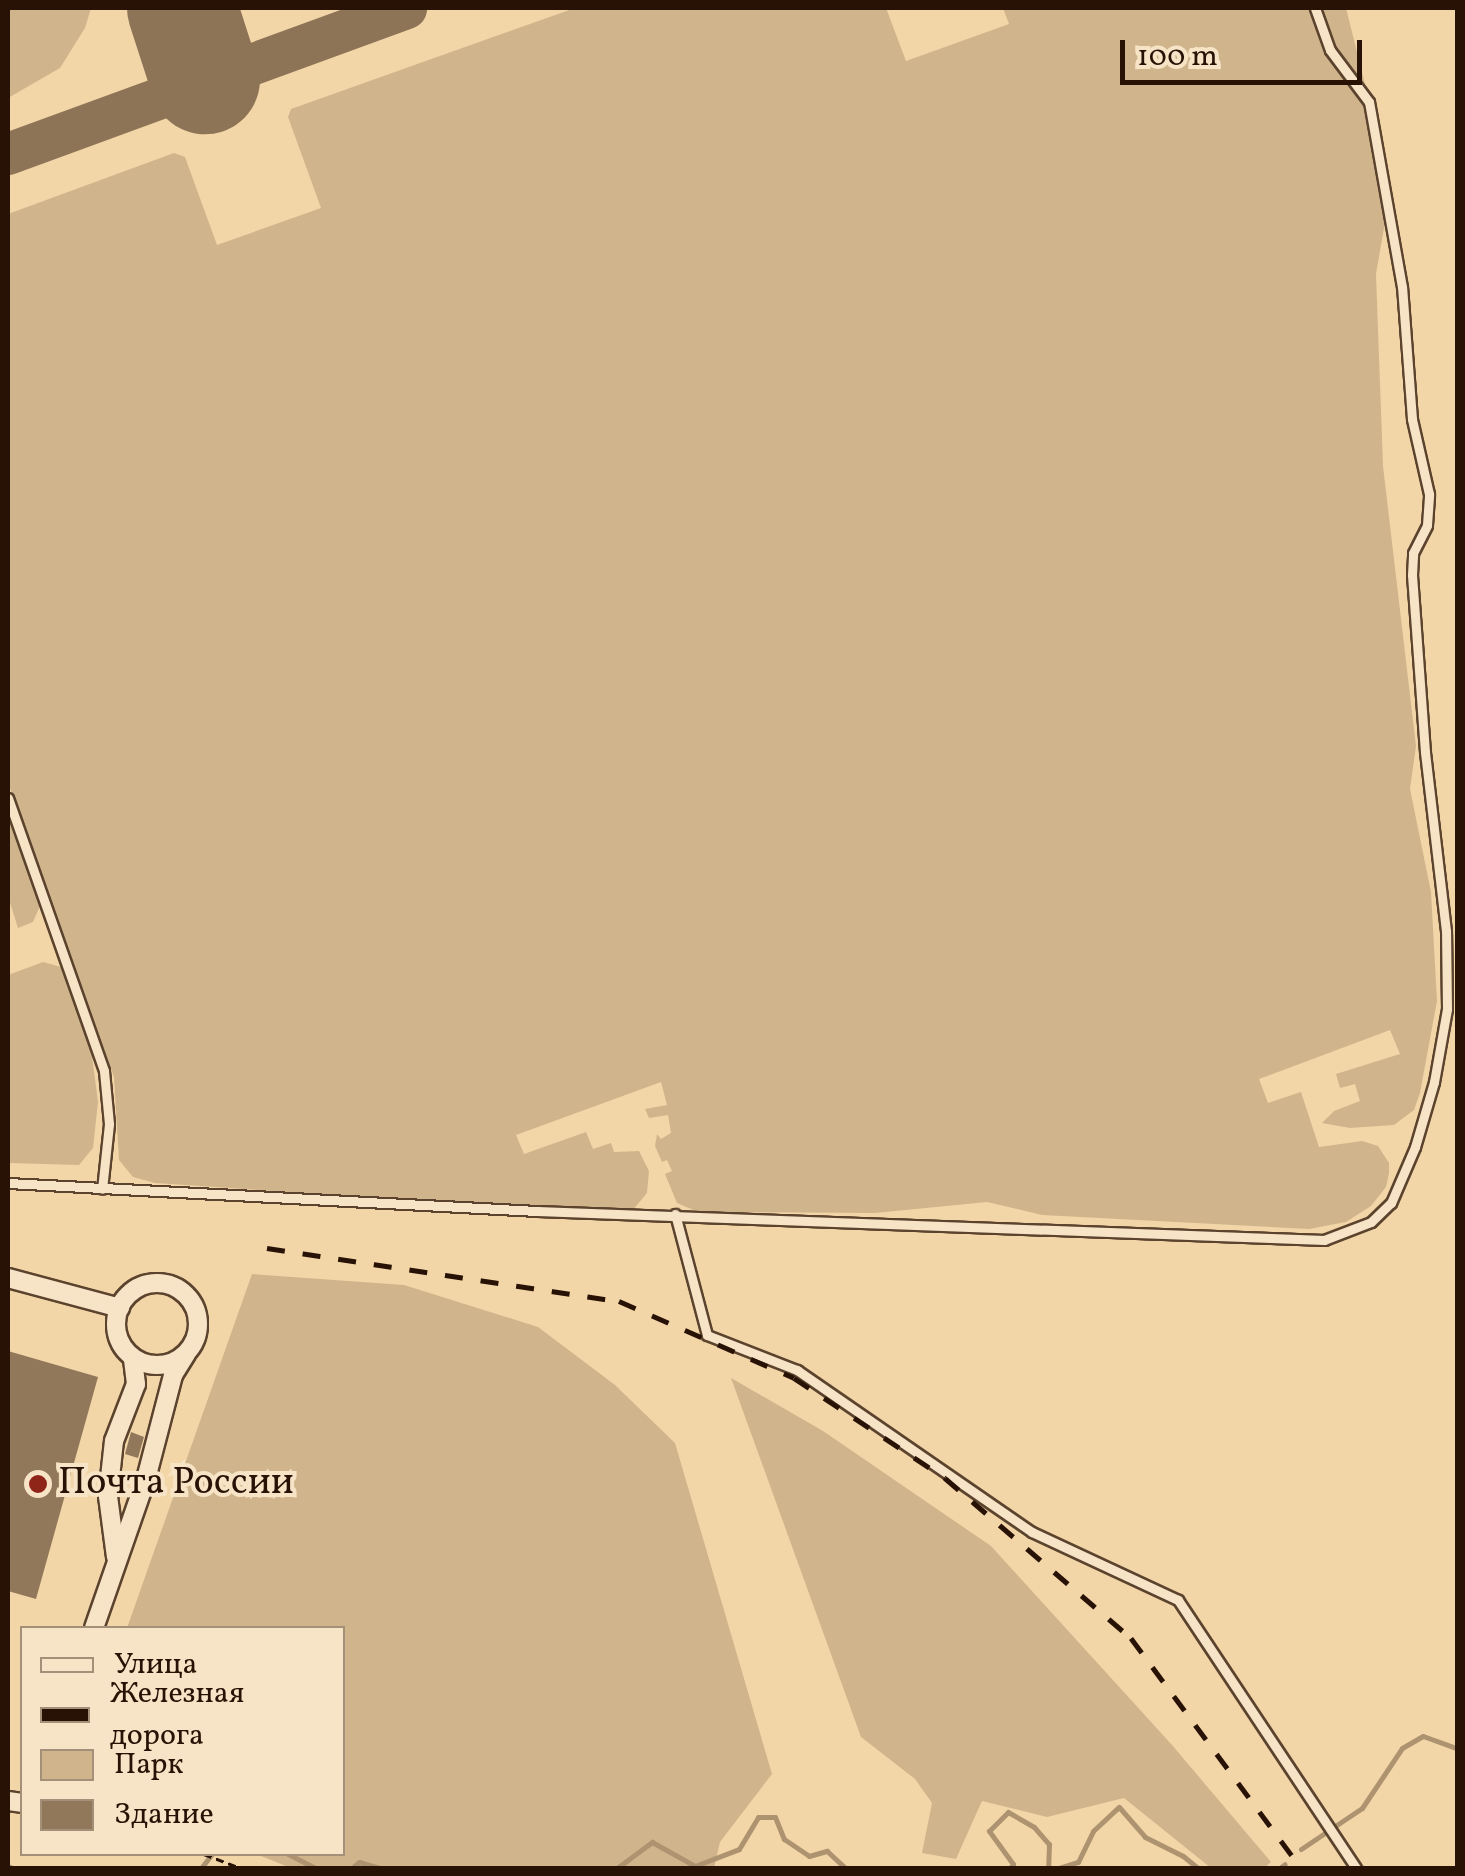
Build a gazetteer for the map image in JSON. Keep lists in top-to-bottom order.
{
  "places": ["Почта России"],
  "legend": [
    "Улица",
    "Железная дорога",
    "Парк",
    "Здание"
  ],
  "scale_bar": "100 m"
}
